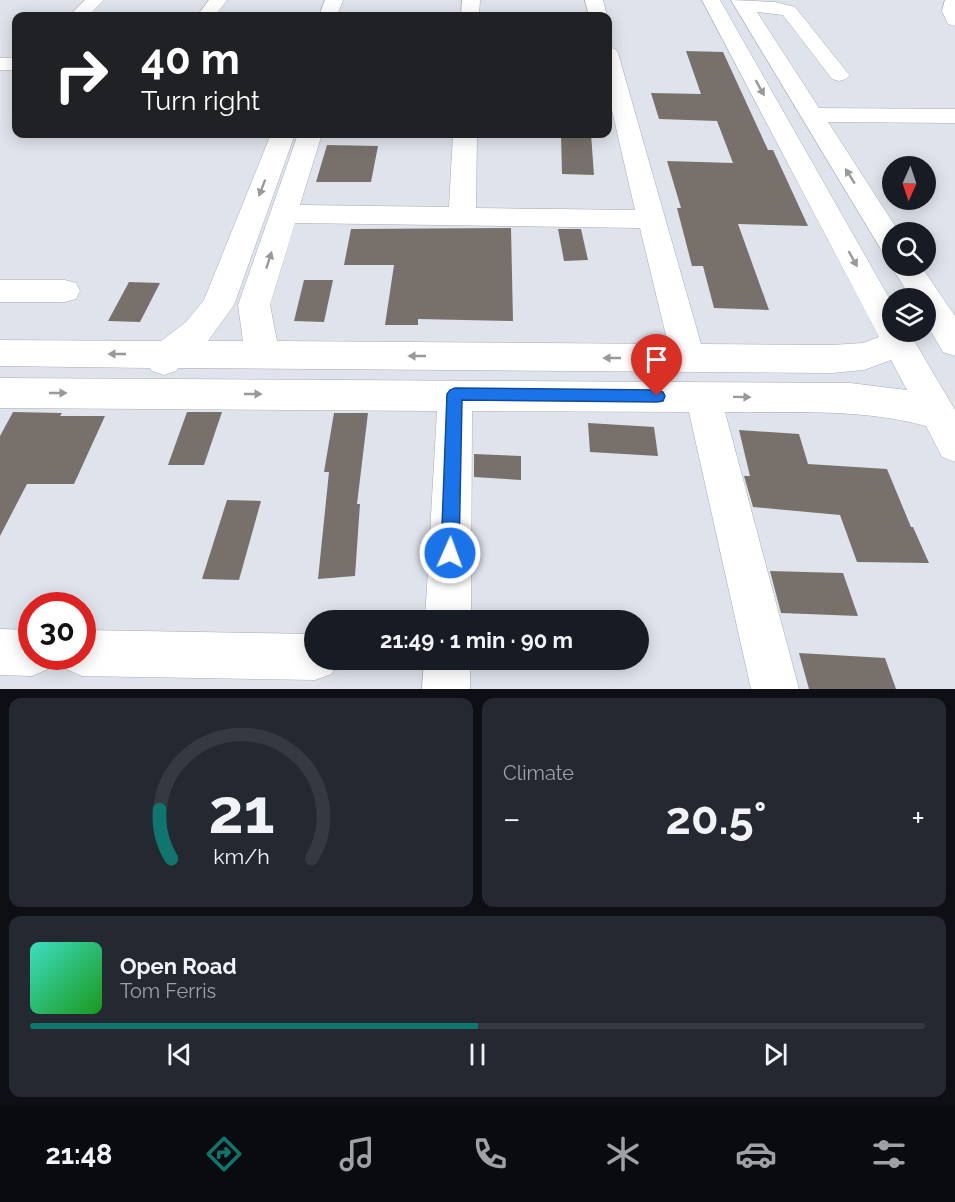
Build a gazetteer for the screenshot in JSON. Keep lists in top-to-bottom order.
{
  "north": "bottom",
  "page": {
    "turn": ["40 m", "Turn right"],
    "limit": "30",
    "trip": "21:49 · 1 min · 90 m",
    "tile": "Climate",
    "heat": ["−", "20.5°", "+"],
    "song": ["Open Road", "Tom Ferris"],
    "tabs": "21:48",
    "gauge": ["21", "km/h"]
  }
}
